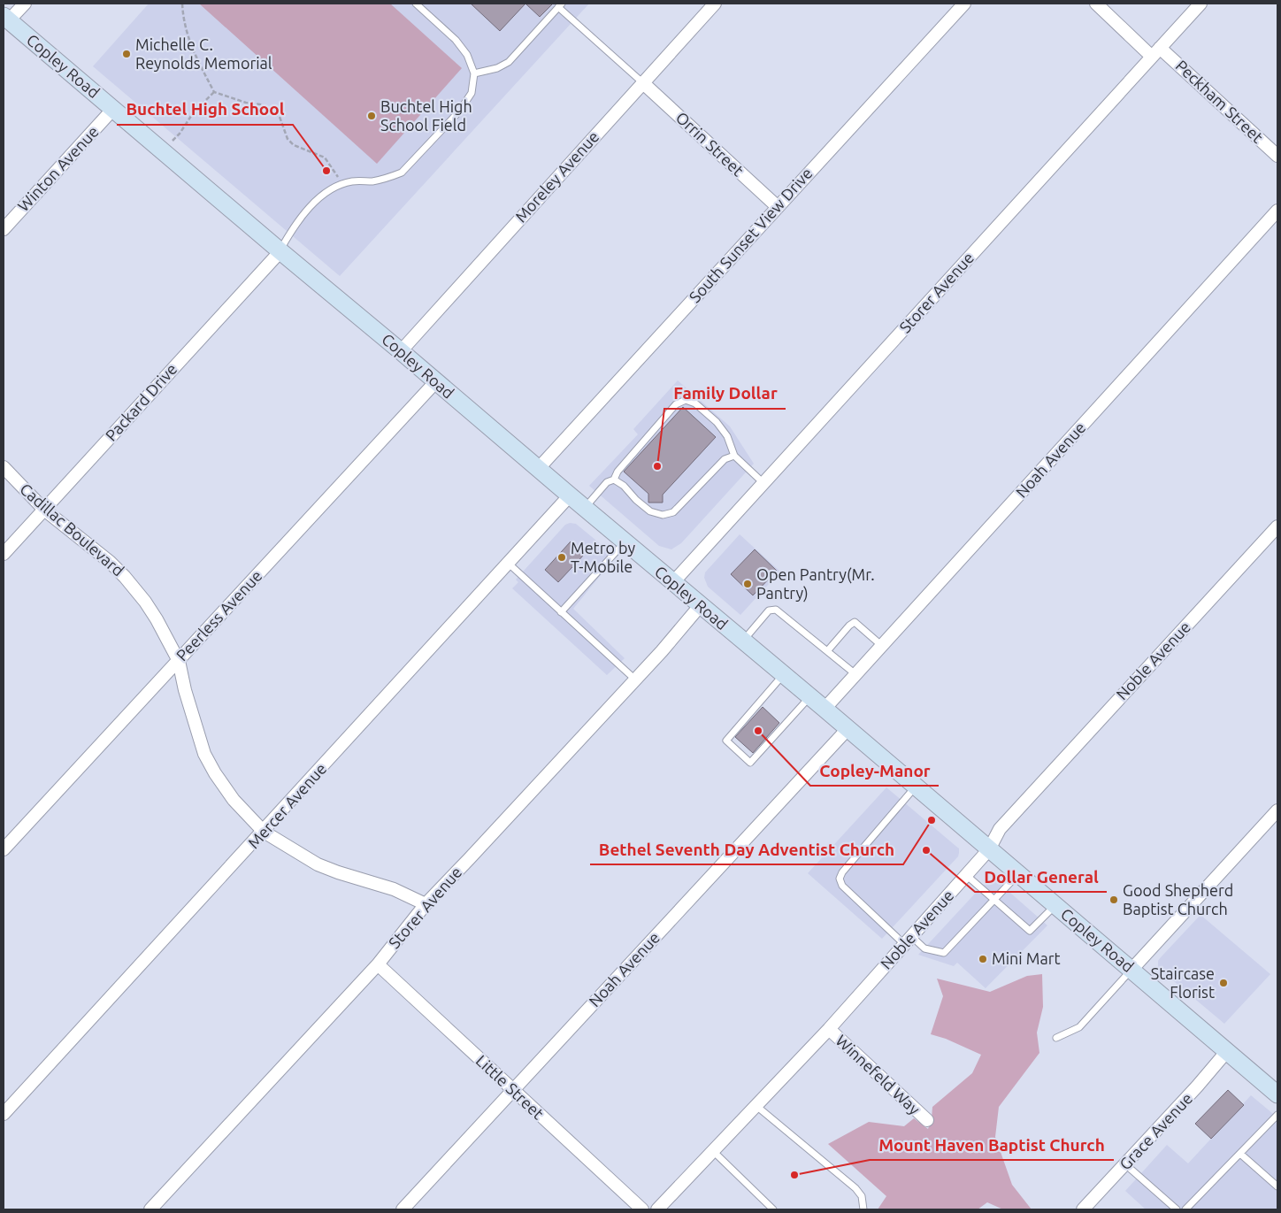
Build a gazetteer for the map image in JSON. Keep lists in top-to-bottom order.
{
  "streets": {
    "main road": ["Copley Road"],
    "street": [
      "Peckham Street",
      "Orrin Street",
      "Winton Avenue",
      "Moreley Avenue",
      "South Sunset View Drive",
      "Storer Avenue",
      "Packard Drive",
      "Noah Avenue",
      "Cadillac Boulevard",
      "Peerless Avenue",
      "Noble Avenue",
      "Mercer Avenue",
      "Winnefeld Way",
      "Little Street",
      "Grace Avenue"
    ]
  },
  "crossings": [
    ["Copley Road", "Winton Avenue"],
    ["Copley Road", "Moreley Avenue"],
    ["Copley Road", "South Sunset View Drive"],
    ["Copley Road", "Storer Avenue"],
    ["Copley Road", "Packard Drive"],
    ["Copley Road", "Noah Avenue"],
    ["Copley Road", "Peerless Avenue"],
    ["Copley Road", "Noble Avenue"],
    ["Copley Road", "Mercer Avenue"],
    ["Copley Road", "Grace Avenue"],
    ["Peckham Street", "Storer Avenue"],
    ["Orrin Street", "Moreley Avenue"],
    ["Orrin Street", "South Sunset View Drive"],
    ["Storer Avenue", "Cadillac Boulevard"],
    ["Storer Avenue", "Little Street"],
    ["Packard Drive", "Cadillac Boulevard"],
    ["Noah Avenue", "Little Street"],
    ["Cadillac Boulevard", "Peerless Avenue"],
    ["Cadillac Boulevard", "Mercer Avenue"],
    ["Noble Avenue", "Winnefeld Way"]
  ],
  "places": [
    "Michelle C. Reynolds Memorial",
    "Buchtel High School Field",
    "Buchtel High School",
    "Family Dollar",
    "Metro by T-Mobile",
    "Open Pantry(Mr. Pantry)",
    "Copley-Manor",
    "Bethel Seventh Day Adventist Church",
    "Dollar General",
    "Good Shepherd Baptist Church",
    "Mini Mart",
    "Staircase Florist",
    "Mount Haven Baptist Church"
  ]
}
